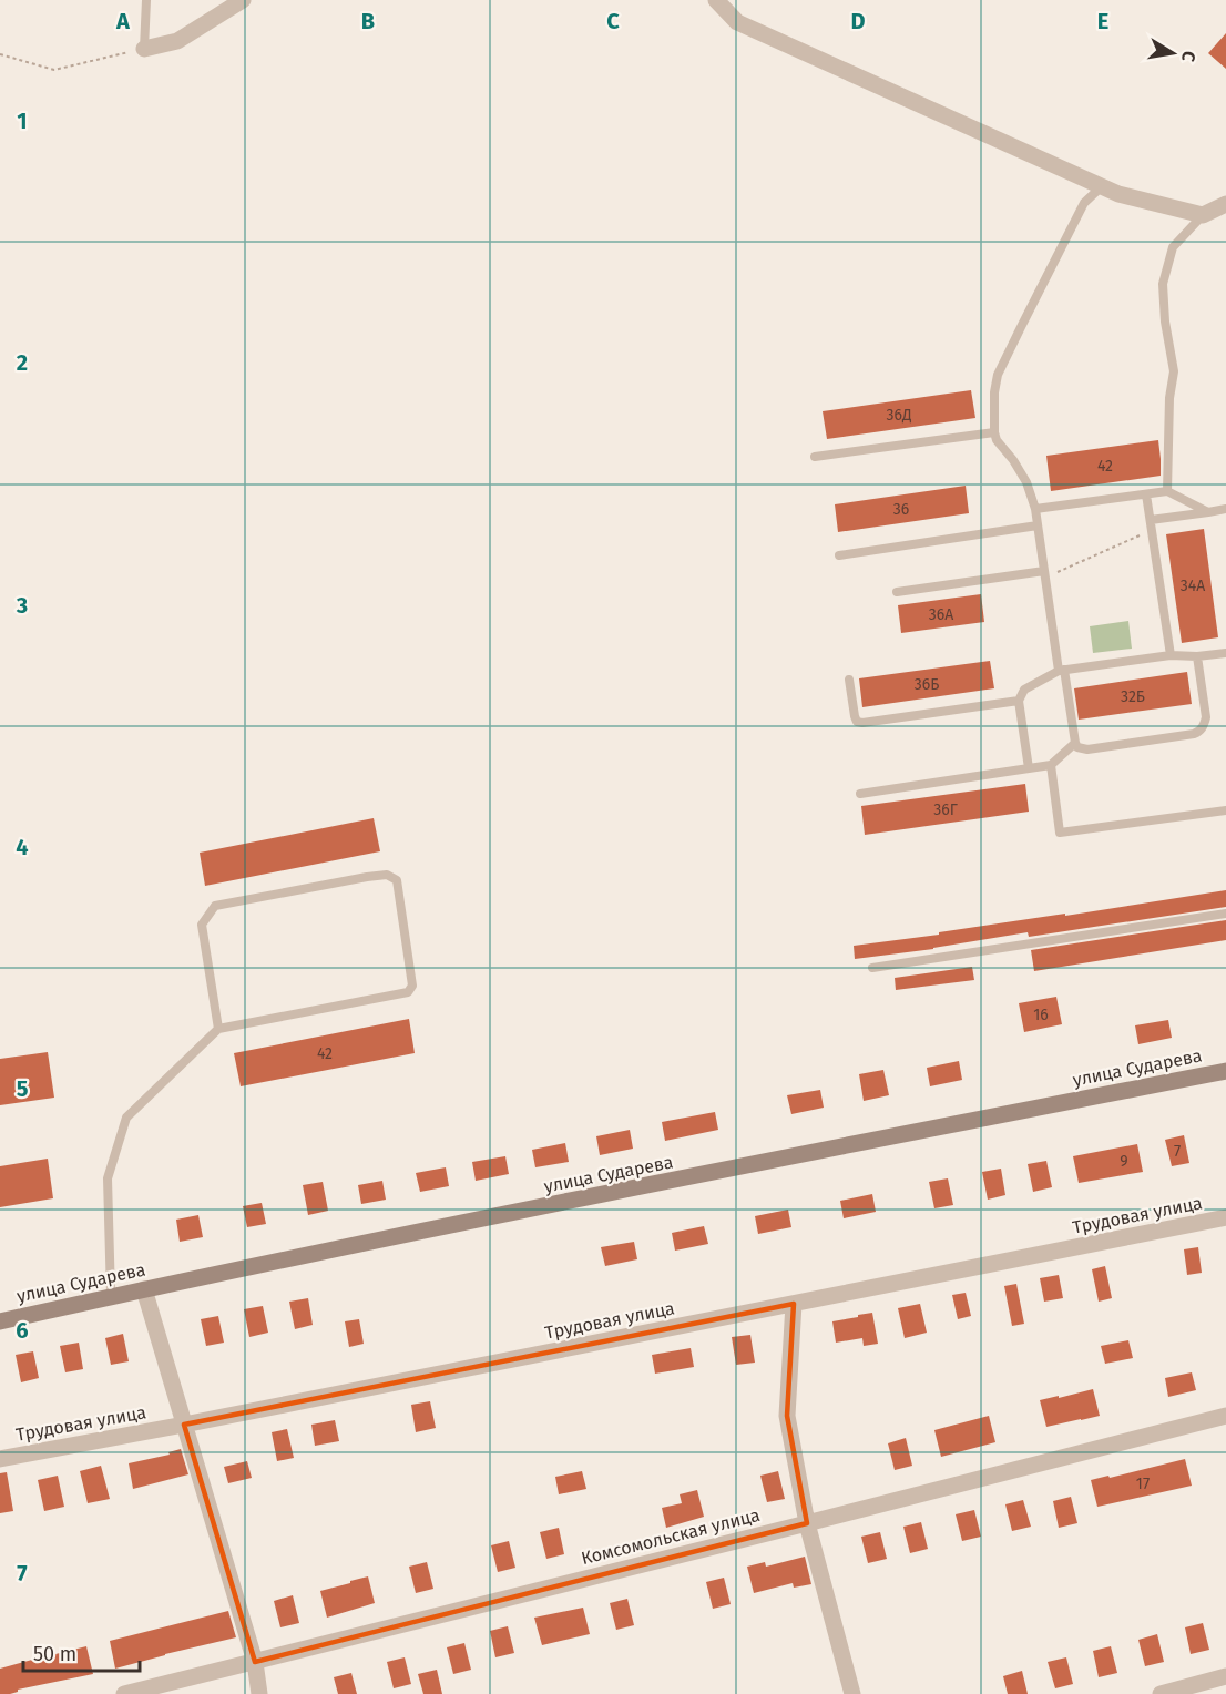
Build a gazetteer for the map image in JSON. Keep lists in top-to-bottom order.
{
  "streets": {
    "street": ["улица Сударева", "Трудовая улица", "Комсомольская улица"]
  },
  "house_numbers": [
    "36Д",
    "42",
    "36",
    "34А",
    "36А",
    "36Б",
    "32Б",
    "36Г",
    "16",
    "42",
    "7",
    "9",
    "17"
  ],
  "scale_bar": "50 m",
  "north": "right",
  "grid": {
    "columns": [
      "A",
      "B",
      "C",
      "D",
      "E"
    ],
    "rows": [
      "1",
      "2",
      "3",
      "4",
      "5",
      "6",
      "7"
    ]
  }
}
